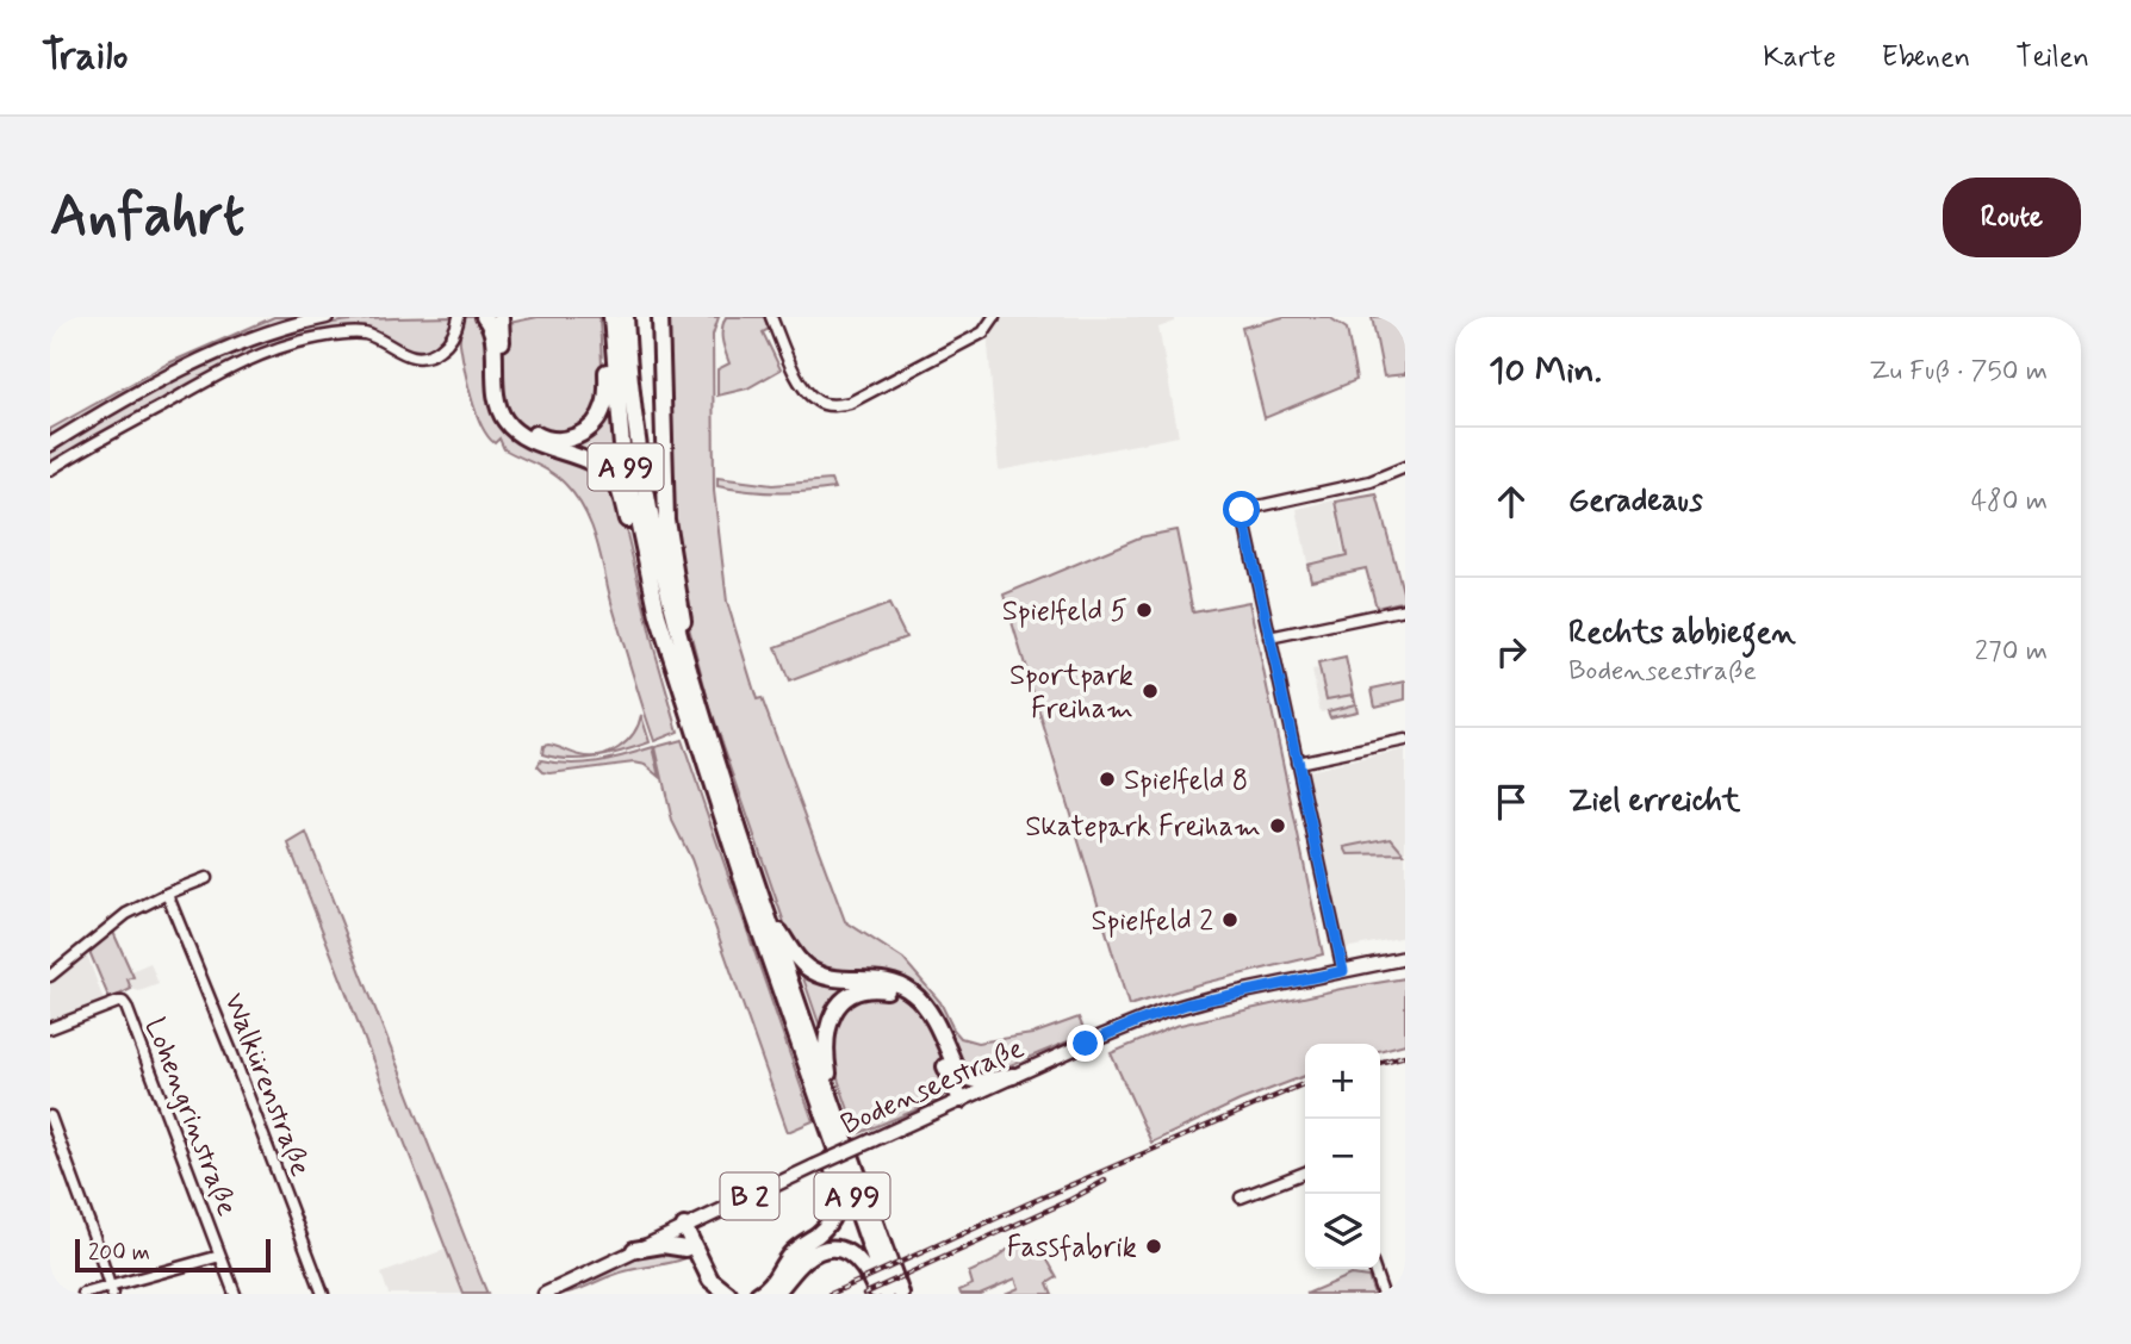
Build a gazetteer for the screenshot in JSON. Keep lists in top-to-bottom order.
{
  "streets": {
    "highway": ["A 99"],
    "main road": ["Bodenseestraße", "B 2"],
    "street": ["Walkürenstraße", "Lohengrinstraße"]
  },
  "places": [
    "Spielfeld 5",
    "Sportpark Freiham",
    "Spielfeld 8",
    "Skatepark Freiham",
    "Spielfeld 2",
    "Fassfabrik"
  ],
  "scale_bar": "200 m",
  "page": {
    "header": "Trailo",
    "nav": ["Karte", "Ebenen", "Teilen"],
    "buttons": "Route",
    "title": "Anfahrt",
    "heading": ["10 Min.", "Zu Fuß · 750 m"],
    "list": [
      ["Geradeaus", "480 m"],
      ["Rechts abbiegen", "Bodenseestraße", "270 m"],
      "Ziel erreicht"
    ],
    "map_buttons": ["+", "−"],
    "scale": "200 m"
  }
}
